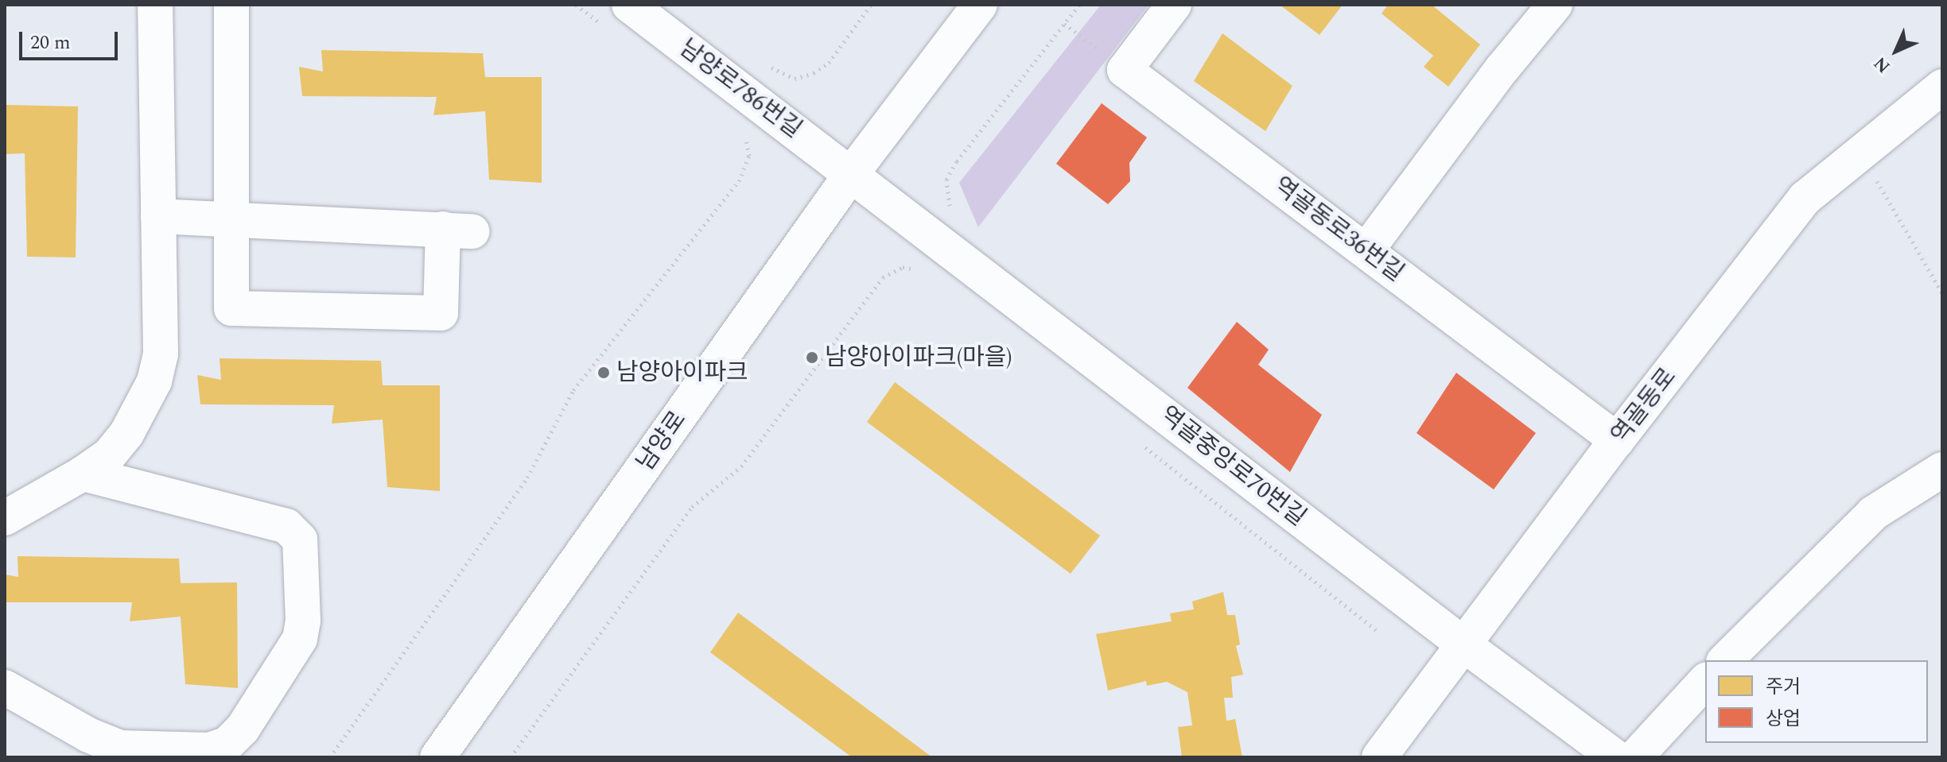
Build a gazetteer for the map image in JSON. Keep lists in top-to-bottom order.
{
  "streets": {
    "street": [
      "남양로786번길",
      "역골동로36번길",
      "역골동로",
      "남양로",
      "역골중앙로70번길"
    ]
  },
  "crossings": [
    ["남양로786번길", "남양로"],
    ["남양로786번길", "역골중앙로70번길"],
    ["역골동로36번길", "역골동로"],
    ["역골동로", "역골중앙로70번길"],
    ["남양로", "역골중앙로70번길"]
  ],
  "places": ["남양아이파크(마을)", "남양아이파크"],
  "legend": ["주거", "상업"],
  "scale_bar": "20 m",
  "north": "bottom left"
}
